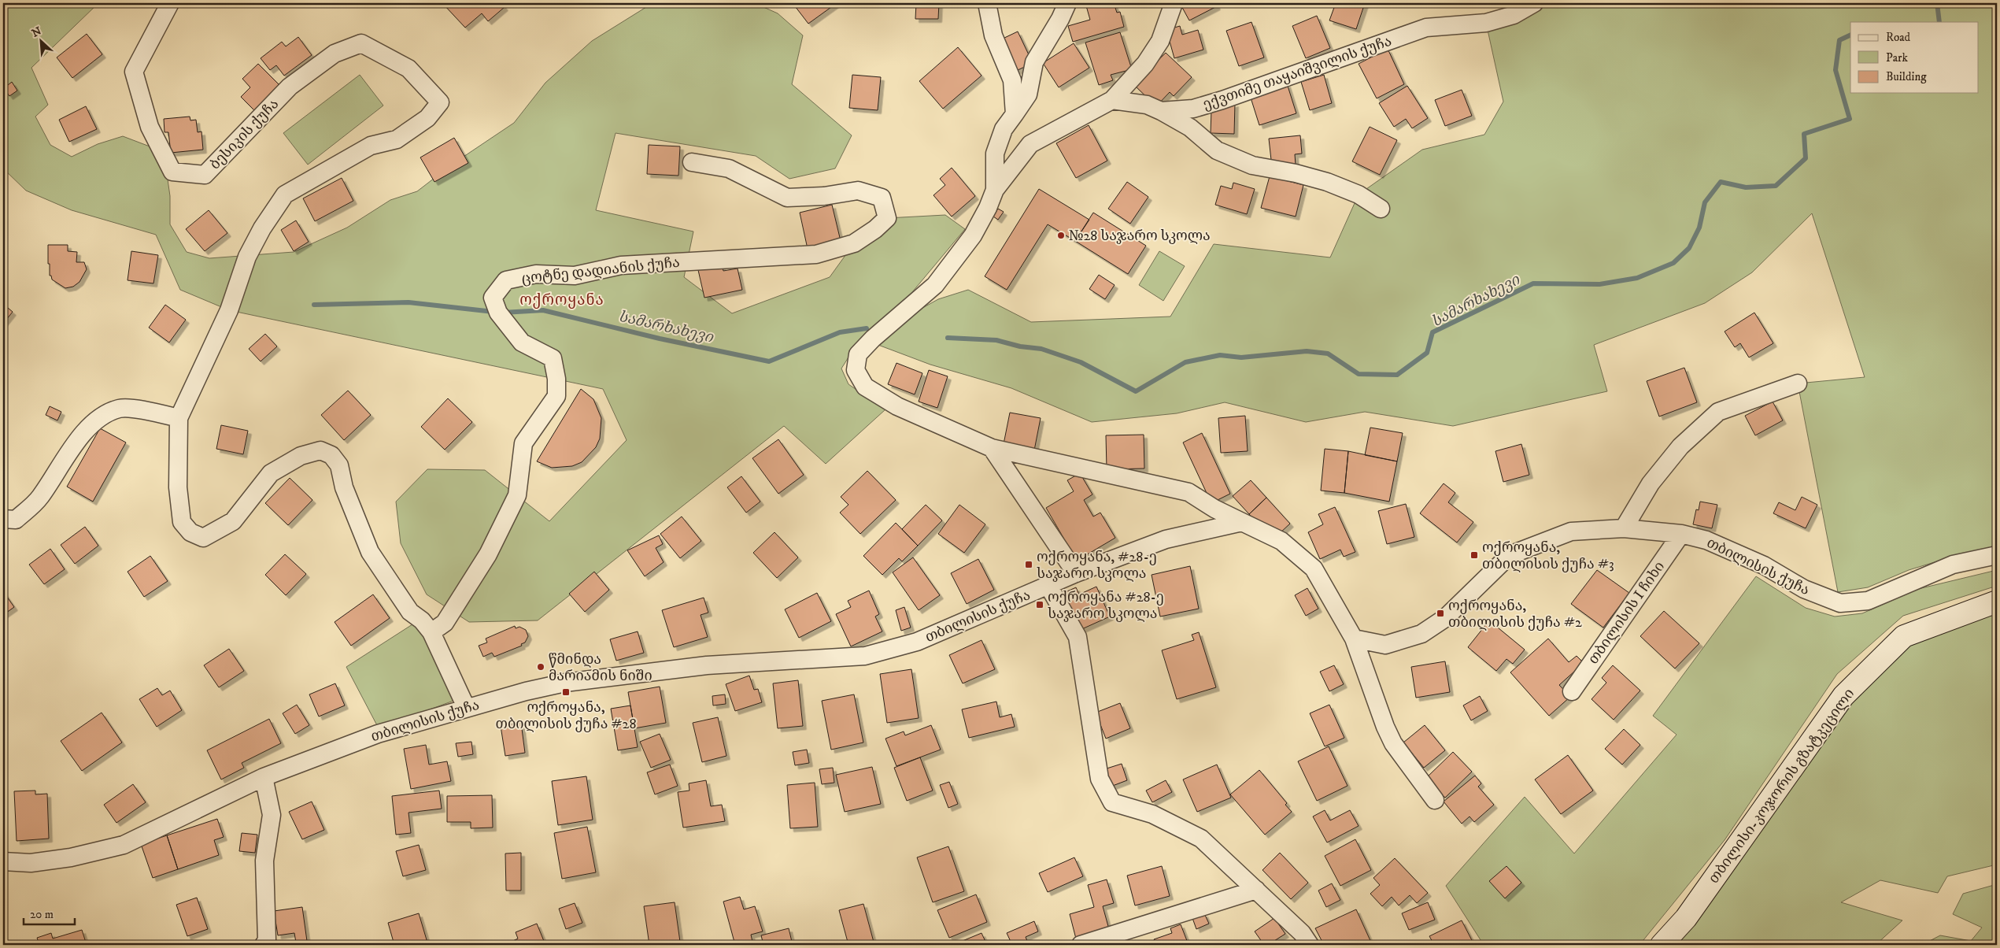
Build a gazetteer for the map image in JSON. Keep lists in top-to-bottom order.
{
  "streets": {
    "main road": ["თბილისი-კოჯორის გზატკეცილი"],
    "street": [
      "ექვთიმე თაყაიშვილის ქუჩა",
      "ბესიკის ქუჩა",
      "ცოტნე დადიანის ქუჩა",
      "თბილისის ქუჩა",
      "თბილისის I ჩიხი"
    ]
  },
  "crossings": [
    ["თბილისის ქუჩა", "თბილისის I ჩიხი"]
  ],
  "districts": ["ოქროყანა"],
  "water": ["სამარხახევი"],
  "places": {
    "other": ["№28 საჯარო სკოლა", "წმინდა მარიამის ნიში"],
    "transit": [
      "ოქროყანა, თბილისის ქუჩა #3",
      "ოქროყანა, #28-ე საჯარო სკოლა",
      "ოქროყანა #28-ე საჯარო სკოლა",
      "ოქროყანა, თბილისის ქუჩა #2",
      "ოქროყანა, თბილისის ქუჩა #28"
    ]
  },
  "legend": ["Road", "Park", "Building"],
  "scale_bar": "20 m",
  "north": "top left"
}
